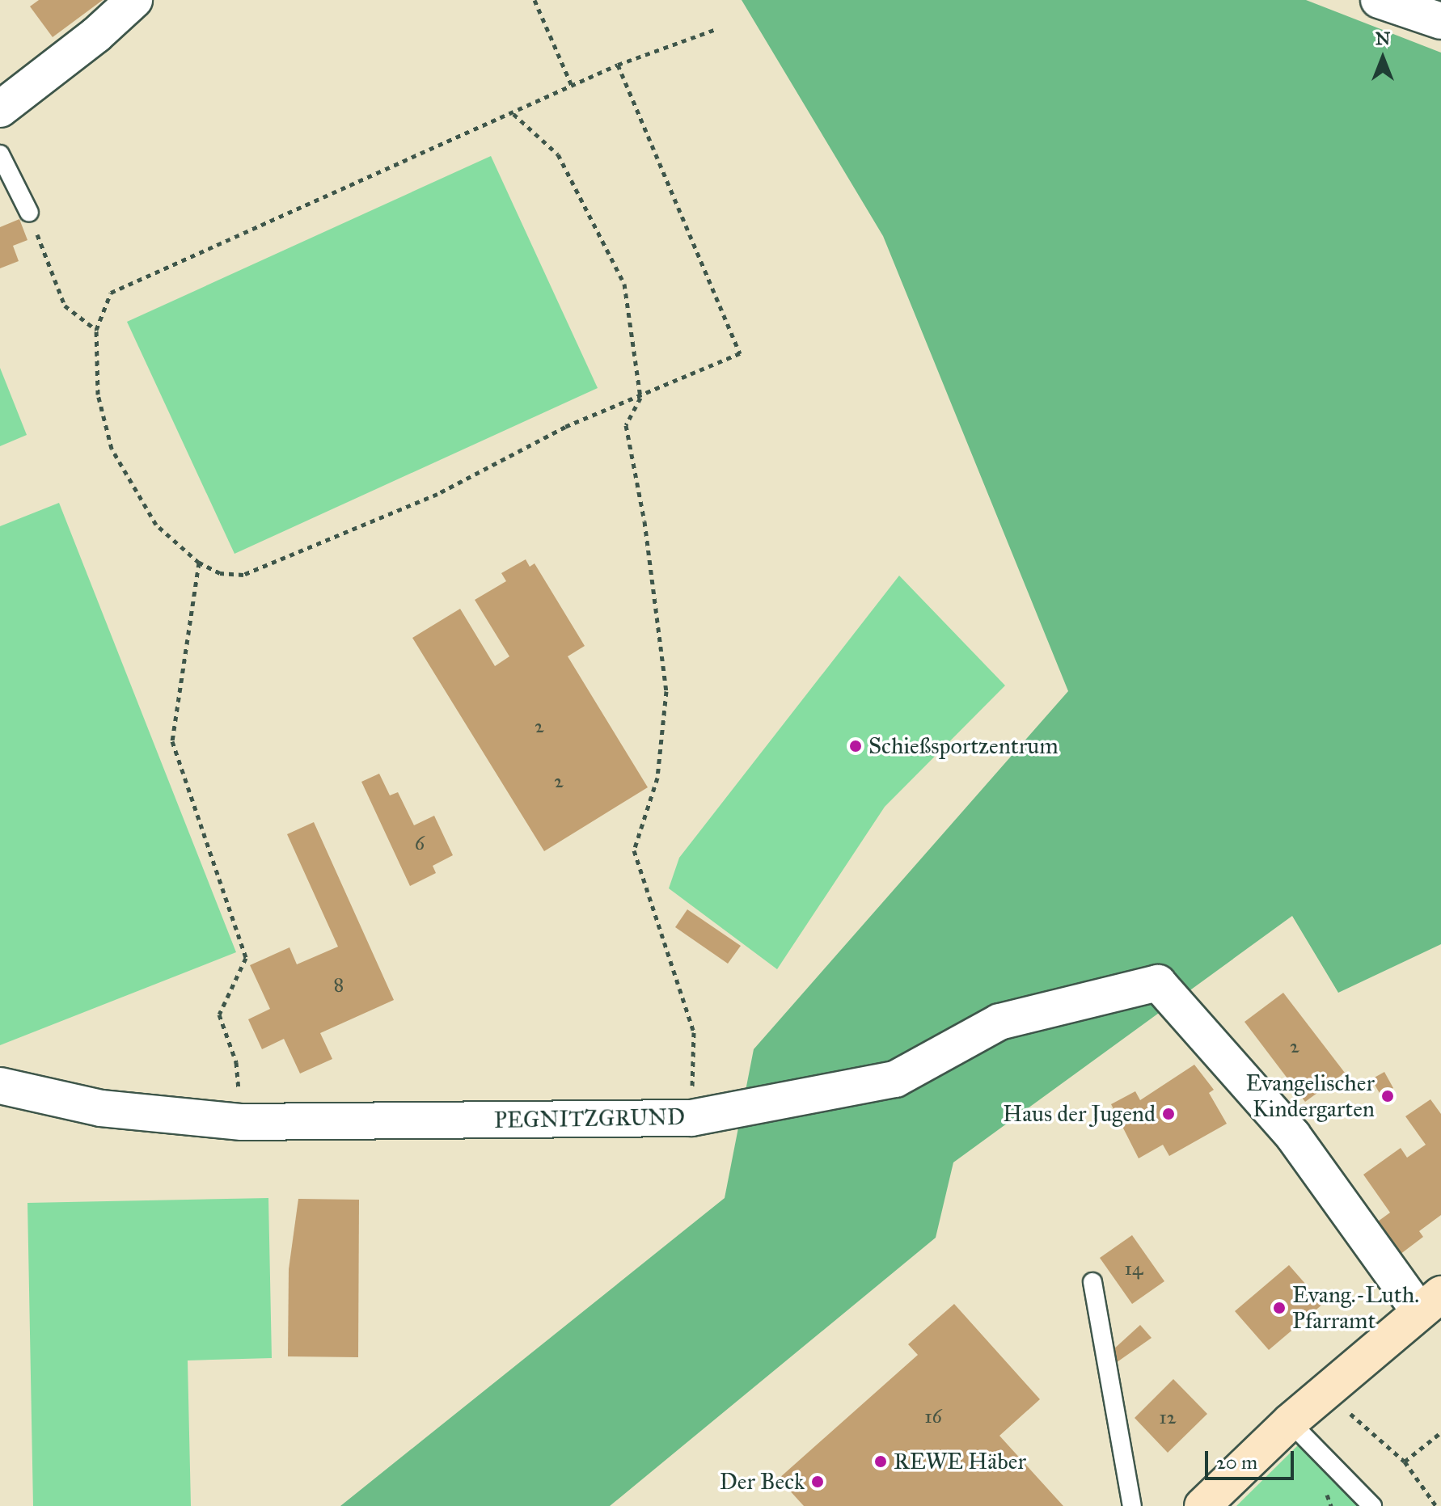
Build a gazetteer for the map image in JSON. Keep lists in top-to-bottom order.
{
  "streets": {
    "street": ["PEGNITZGRUND"]
  },
  "places": [
    "Schießsportzentrum",
    "Evangelischer Kindergarten",
    "Haus der Jugend",
    "Evang.-Luth. Pfarramt",
    "REWE Häber",
    "Der Beck"
  ],
  "house_numbers": [
    "2",
    "2",
    "6",
    "8",
    "2",
    "14",
    "16",
    "12"
  ],
  "scale_bar": "20 m",
  "north": "top"
}
